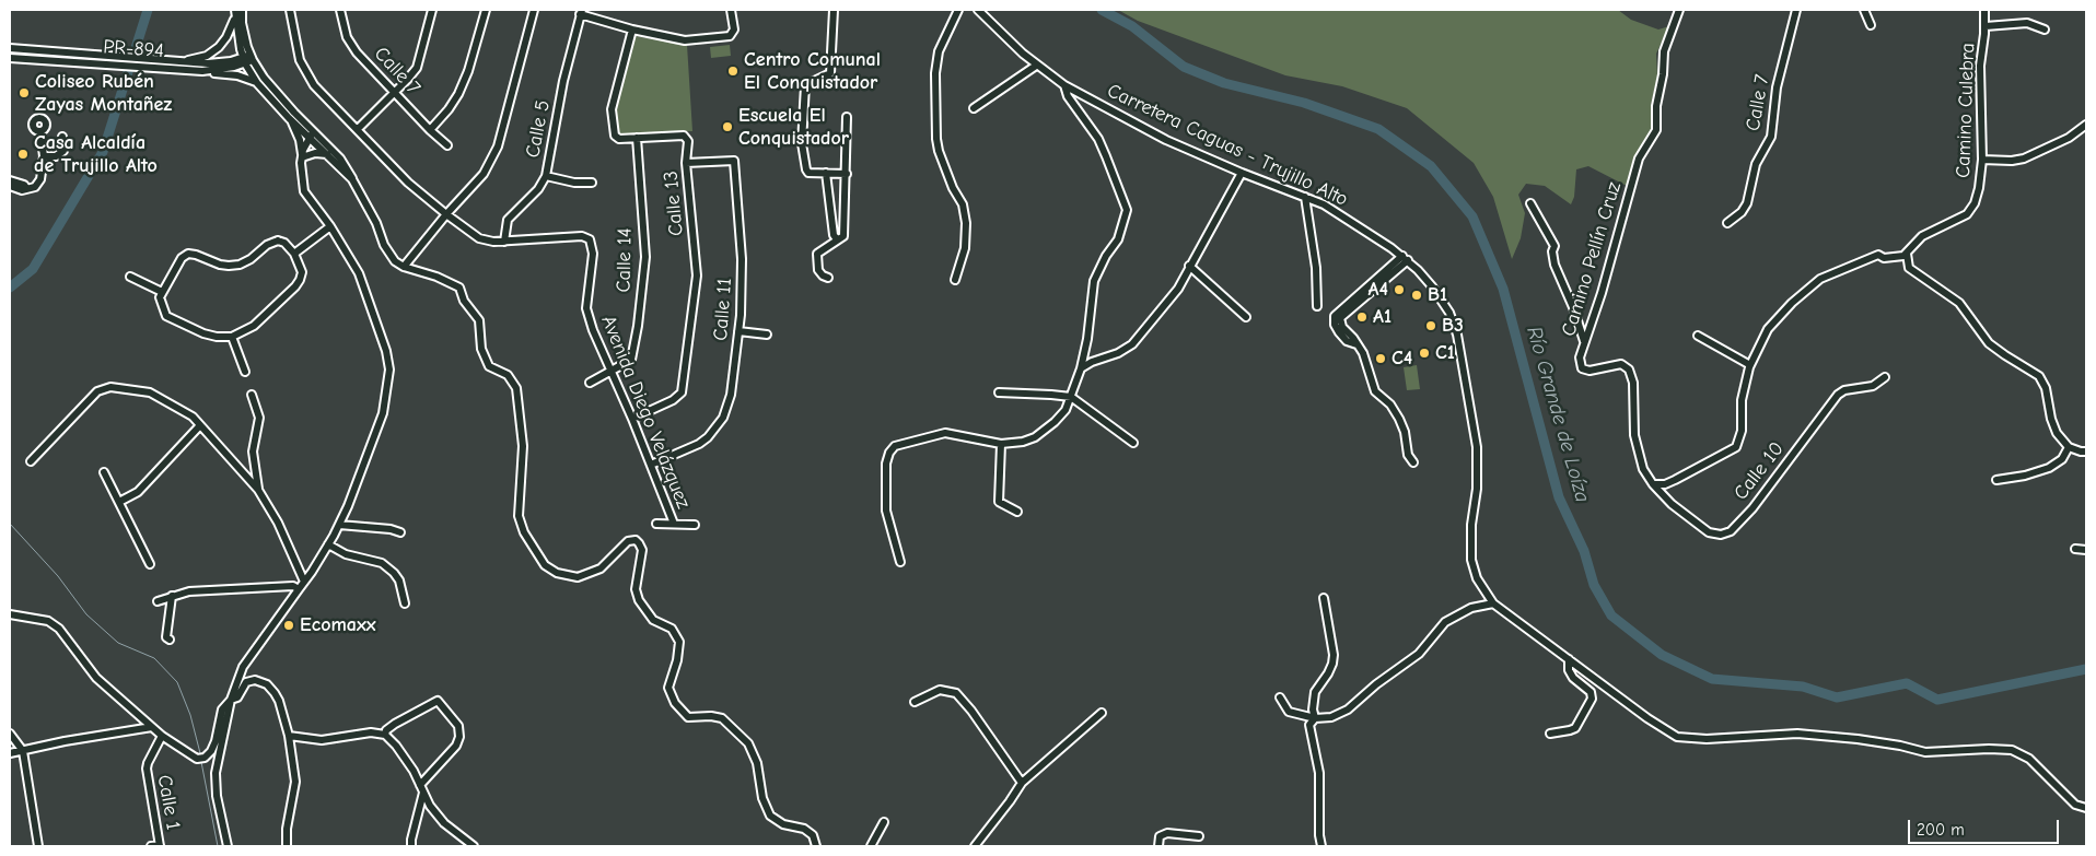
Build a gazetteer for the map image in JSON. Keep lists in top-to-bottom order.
{
  "streets": {
    "street": [
      "PR-894",
      "Calle 7",
      "Camino Culebra",
      "Calle 5",
      "Carretera Caguas - Trujillo Alto",
      "Calle 13",
      "Camino Pellín Cruz",
      "Calle 14",
      "Calle 11",
      "Avenida Diego Velázquez",
      "Calle 10",
      "Calle 1"
    ]
  },
  "crossings": [
    ["Calle 5", "Avenida Diego Velázquez"],
    ["Calle 13", "Calle 14"],
    ["Calle 13", "Calle 11"],
    ["Calle 13", "Avenida Diego Velázquez"],
    ["Camino Pellín Cruz", "Calle 10"],
    ["Calle 14", "Avenida Diego Velázquez"],
    ["Calle 11", "Avenida Diego Velázquez"]
  ],
  "water": ["Río Grande de Loíza"],
  "places": [
    "Centro Comunal El Conquistador",
    "Coliseo Rubén Zayas Montañez",
    "Escuela El Conquistador",
    "Casa Alcaldía de Trujillo Alto",
    "A4",
    "B1",
    "A1",
    "B3",
    "C1",
    "C4",
    "Ecomaxx"
  ],
  "scale_bar": "200 m"
}
